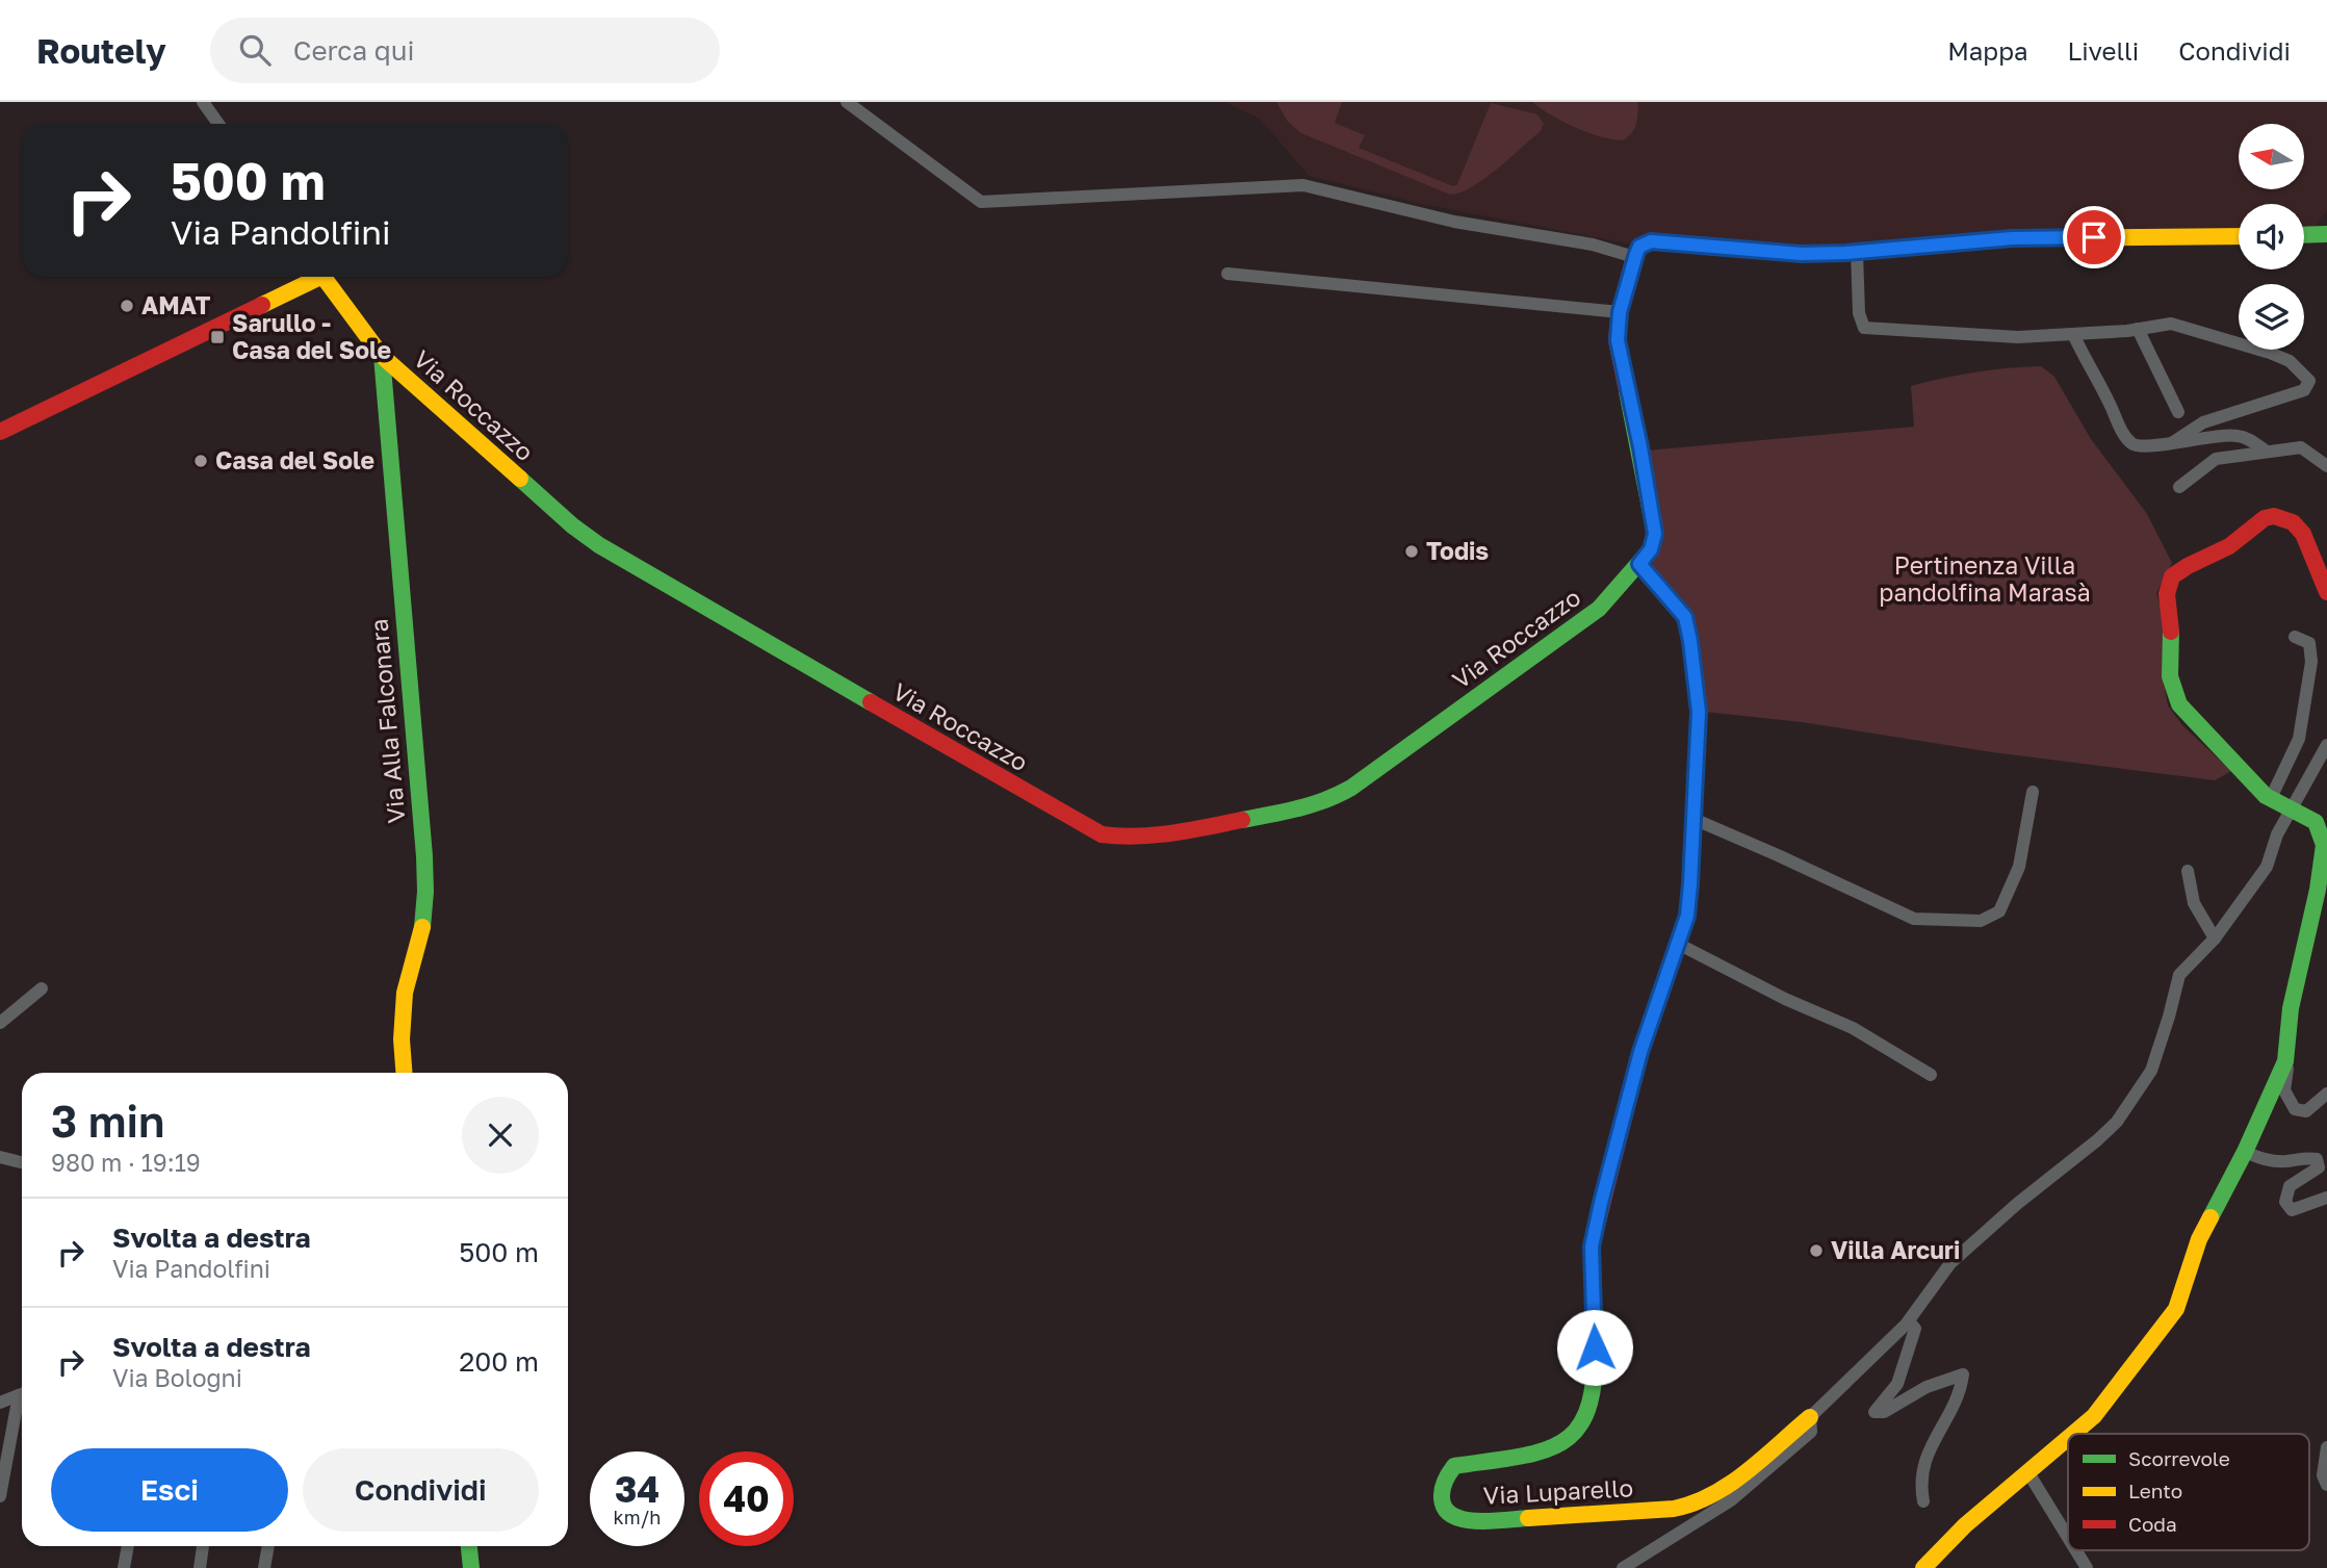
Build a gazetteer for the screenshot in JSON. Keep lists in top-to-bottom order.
{
  "streets": {
    "street": ["Via Roccazzo", "Via Alla Falconara", "Via Luparello"]
  },
  "crossings": [
    ["Via Roccazzo", "Via Alla Falconara"],
    ["Via Roccazzo", "Via Luparello"]
  ],
  "parks": ["Pertinenza Villa pandolfina Marasà"],
  "places": {
    "other": [
      "AMAT",
      "Casa del Sole",
      "Todis",
      "Villa Arcuri"
    ],
    "transit": ["Sarullo - Casa del Sole"]
  },
  "legend": ["Scorrevole", "Lento", "Coda"],
  "north": "left",
  "page": {
    "header": "Routely",
    "search": "Cerca qui",
    "nav": ["Mappa", "Livelli", "Condividi"],
    "turn": ["500 m", "Via Pandolfini"],
    "heading": ["3 min", "980 m · 19:19"],
    "list": [
      {
        "name": "Svolta a destra",
        "note": "Via Pandolfini",
        "value": "500 m"
      },
      {
        "name": "Svolta a destra",
        "note": "Via Bologni",
        "value": "200 m"
      }
    ],
    "buttons": ["Esci", "Condividi"],
    "speed": "34 km/h",
    "limit": "40"
  }
}
